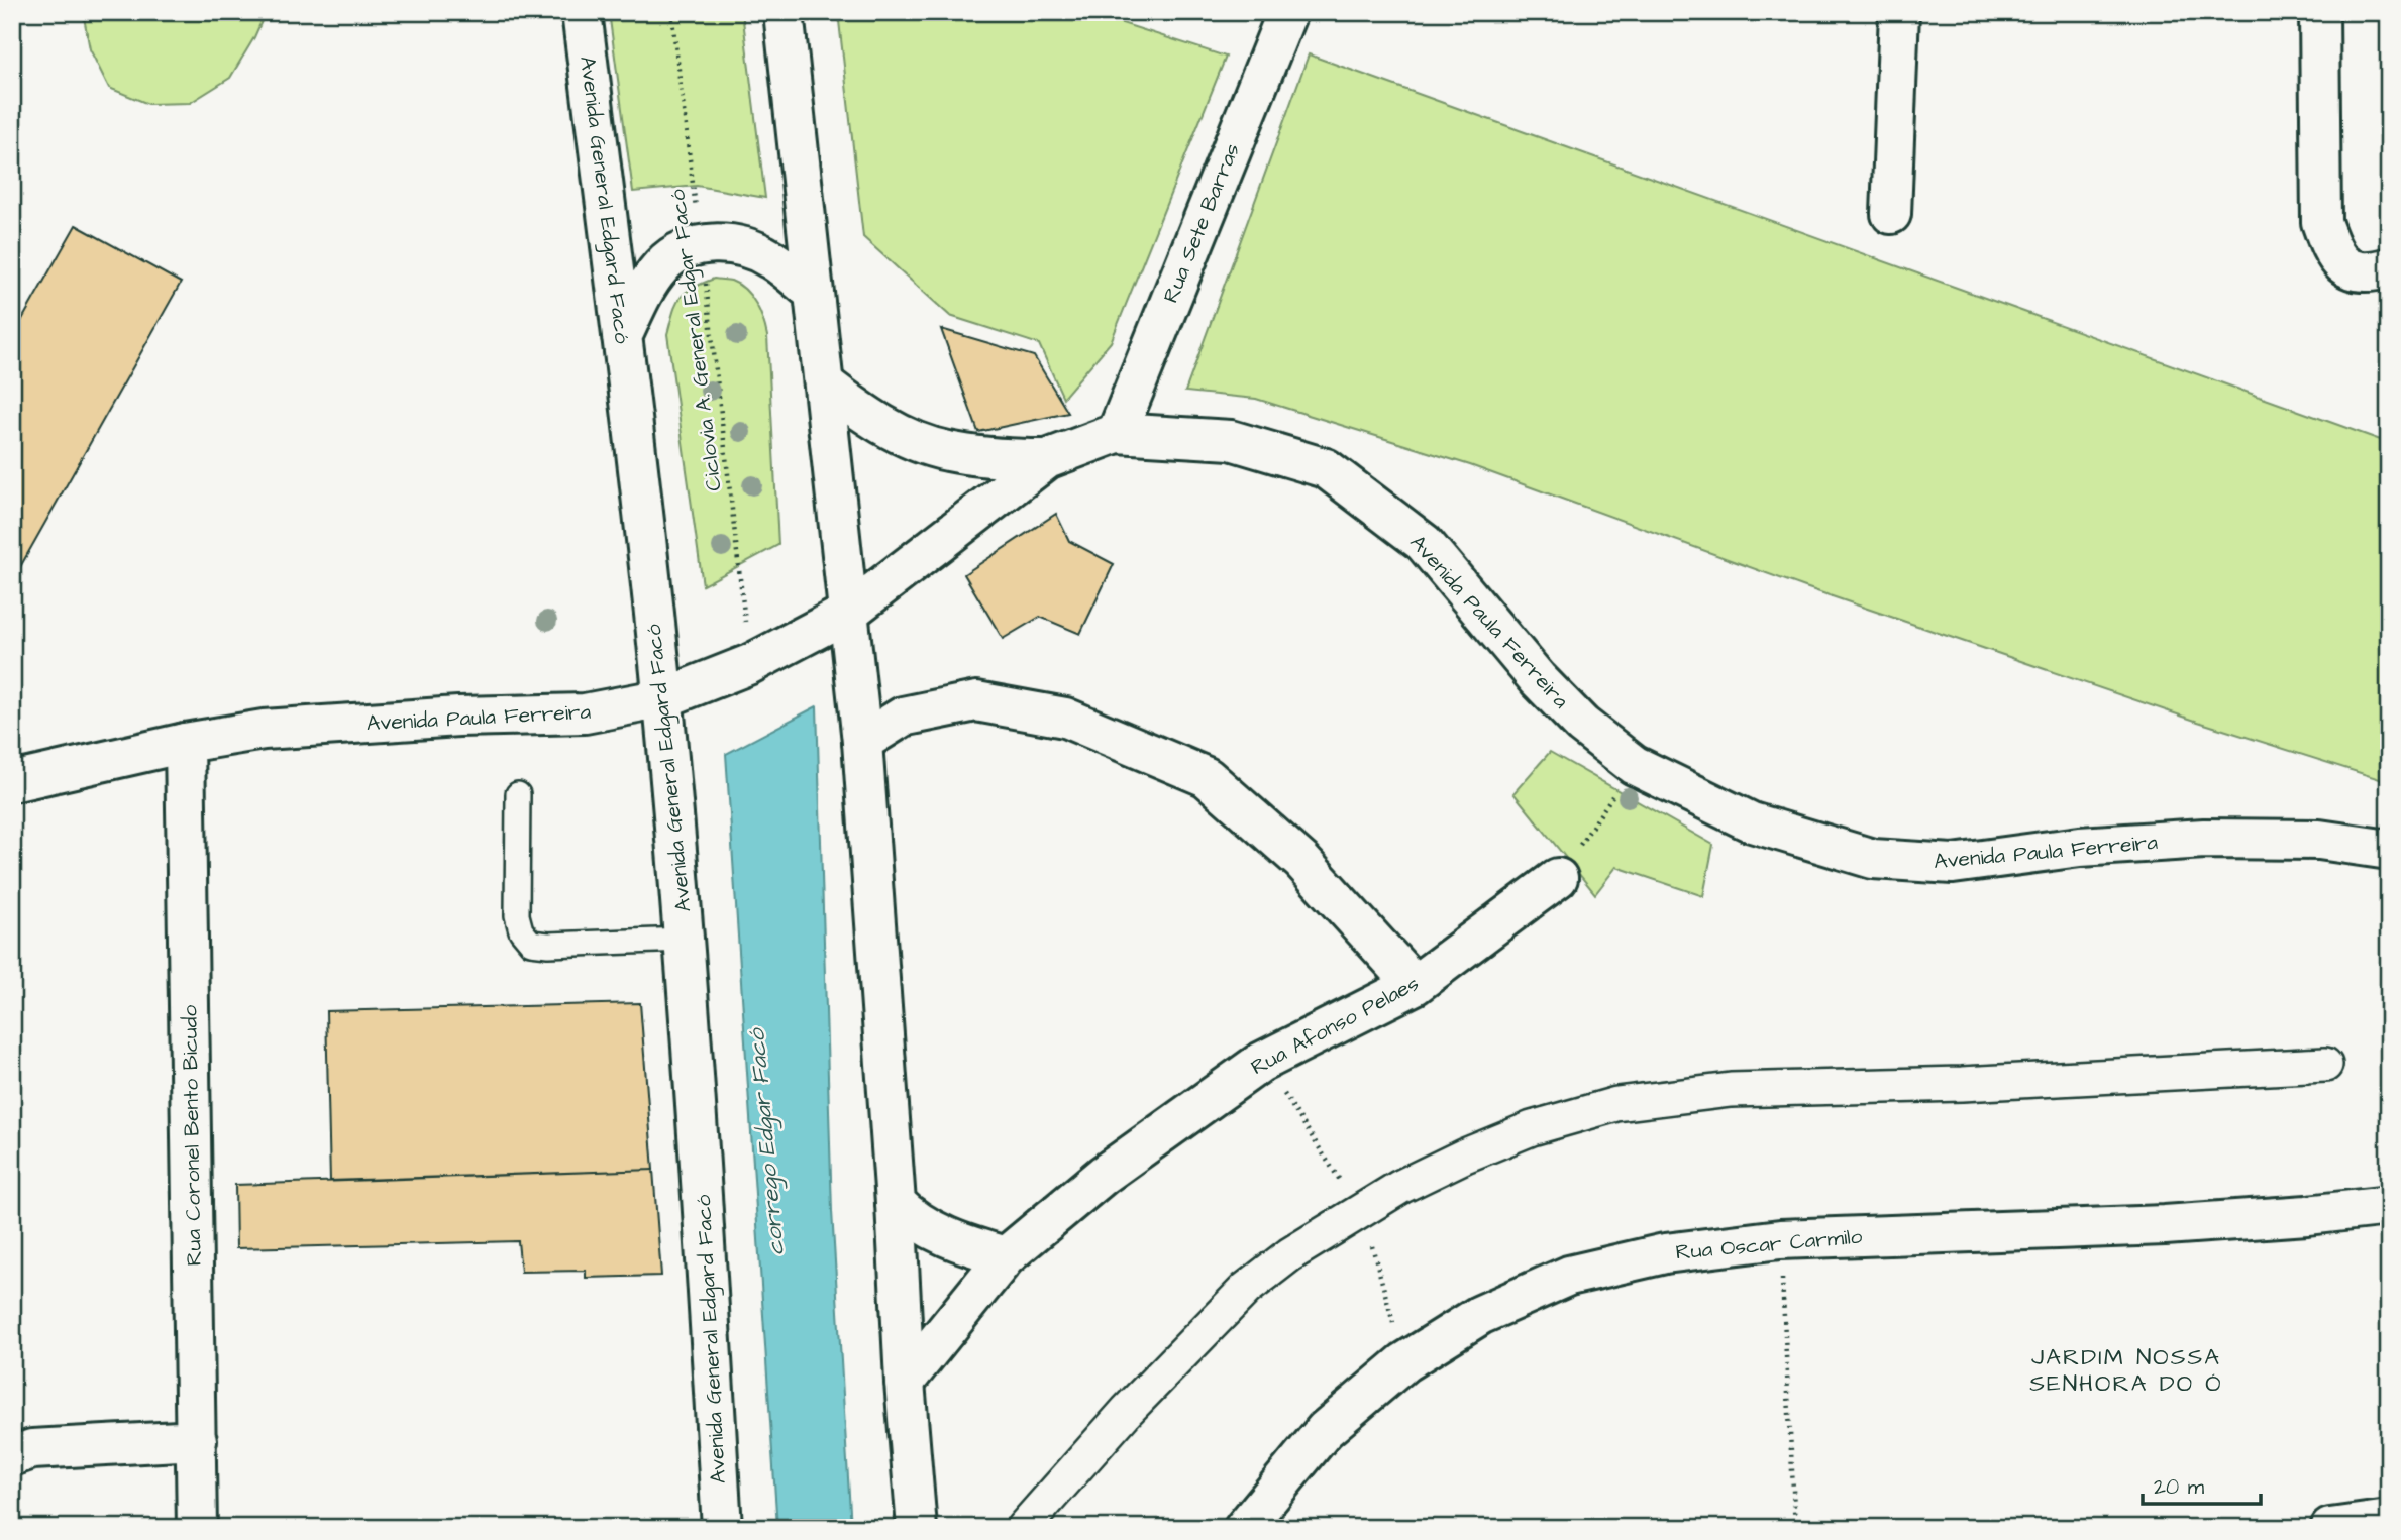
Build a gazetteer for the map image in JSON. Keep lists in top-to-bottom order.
{
  "streets": {
    "main road": [
      "Avenida General Edgard Facó",
      "Rua Sete Barras",
      "Avenida Paula Ferreira",
      "Rua Afonso Pelaes",
      "Rua Coronel Bento Bicudo",
      "Rua Oscar Carmilo"
    ],
    "path": ["Ciclovia A. General Edgar Facó"]
  },
  "crossings": [
    ["Avenida General Edgard Facó", "Avenida Paula Ferreira"],
    ["Rua Sete Barras", "Avenida Paula Ferreira"],
    ["Ciclovia A. General Edgar Facó", "Avenida Paula Ferreira"],
    ["Avenida Paula Ferreira", "Rua Coronel Bento Bicudo"]
  ],
  "districts": ["JARDIM NOSSA SENHORA DO Ó"],
  "water": ["corrego Edgar Facó"],
  "scale_bar": "20 m"
}
